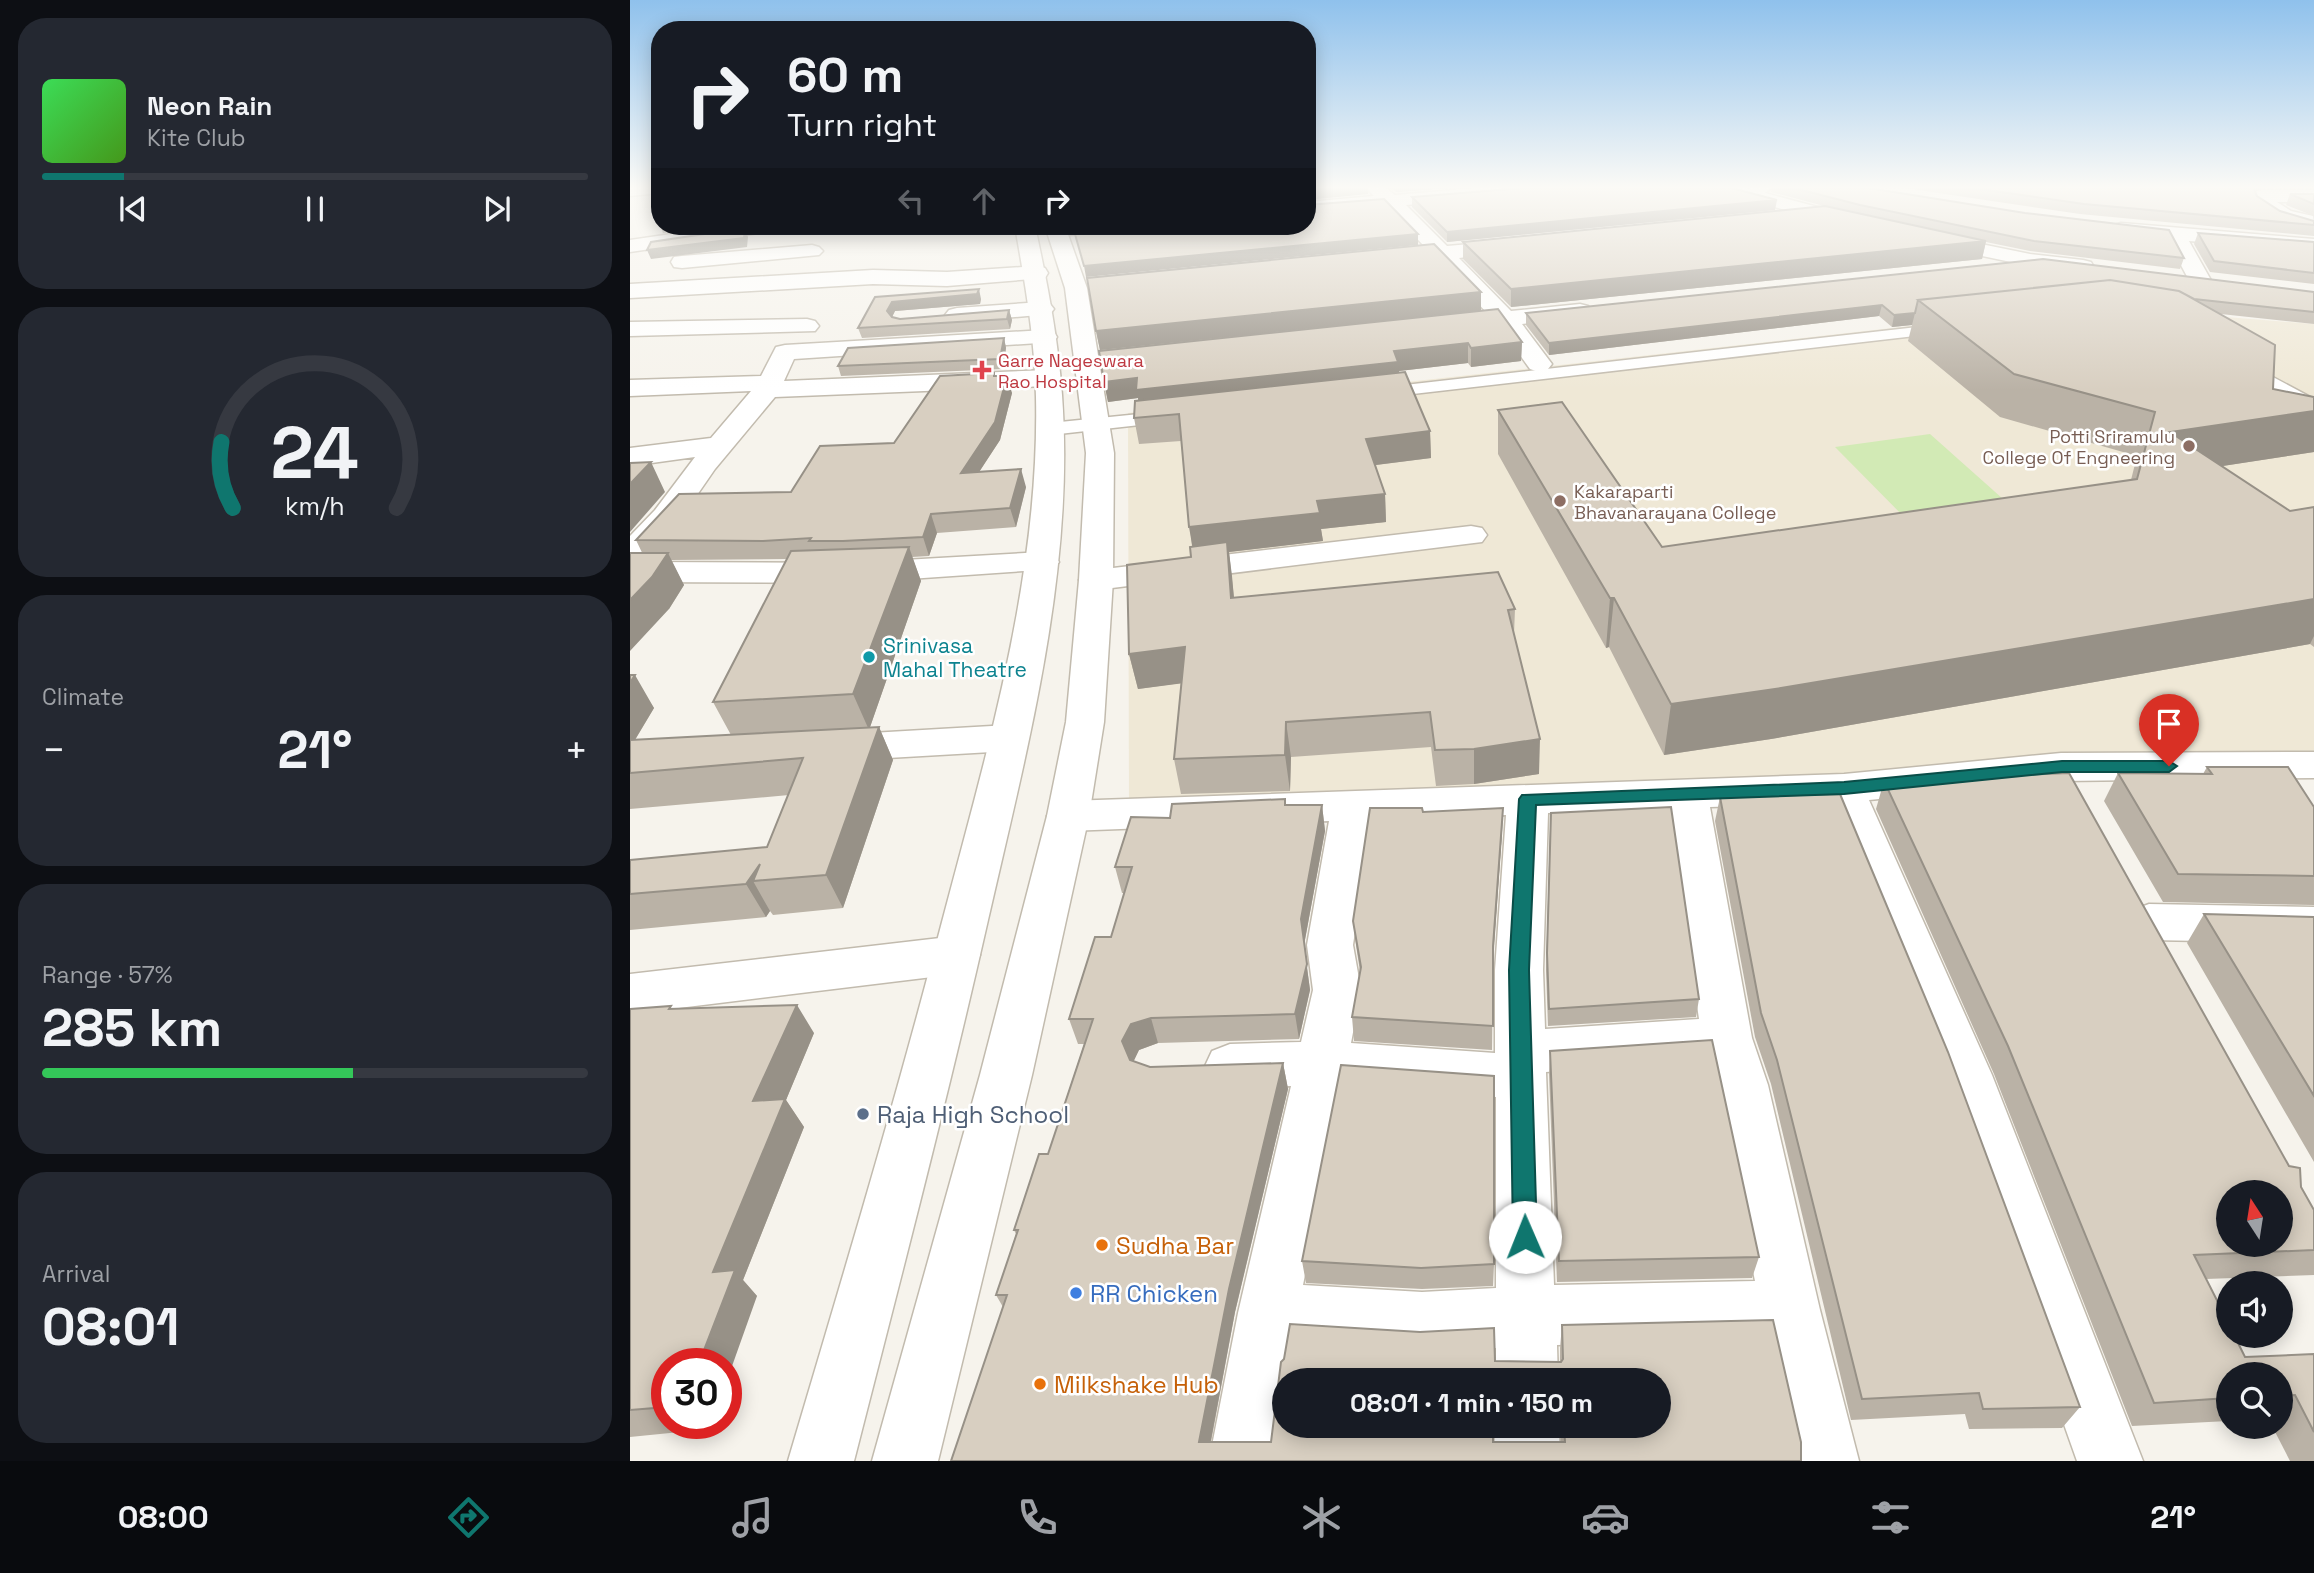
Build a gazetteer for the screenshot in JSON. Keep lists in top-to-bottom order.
{
  "places": {
    "health": ["Garre Nageswara Rao Hospital"],
    "other": [
      "Potti Sriramulu College Of Engneering",
      "Kakaraparti Bhavanarayana College",
      "Srinivasa Mahal Theatre",
      "Raja High School",
      "Sudha Bar",
      "RR Chicken",
      "Milkshake Hub"
    ]
  },
  "north": "top",
  "page": {
    "turn": ["60 m", "Turn right"],
    "song": ["Neon Rain", "Kite Club"],
    "tile": [
      "Climate",
      ["Range · 57%", "285 km"],
      ["Arrival", "08:01"]
    ],
    "heat": ["−", "21°", "+"],
    "limit": "30",
    "trip": "08:01 · 1 min · 150 m",
    "tabs": ["08:00", "21°"],
    "gauge": ["24", "km/h"]
  }
}
